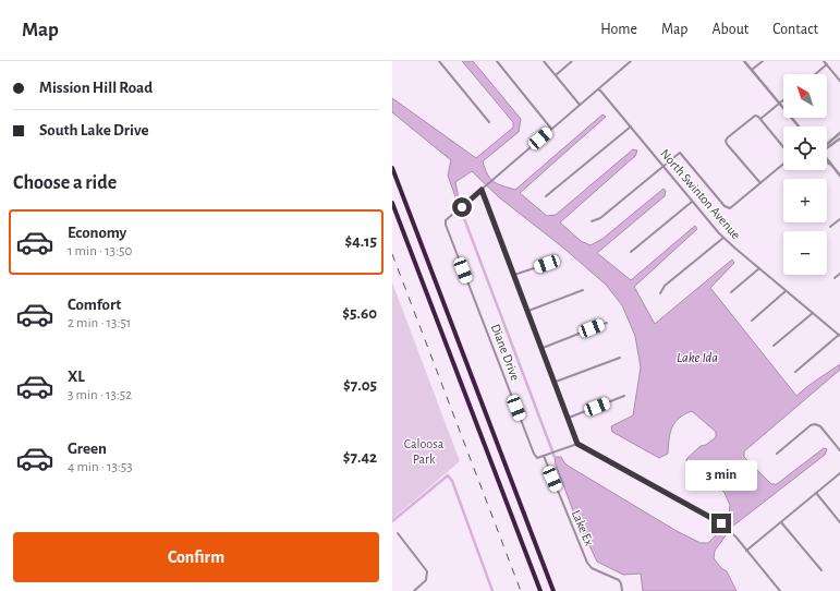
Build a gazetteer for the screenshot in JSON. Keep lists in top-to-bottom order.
{
  "streets": {
    "street": ["North Swinton Avenue", "Diane Drive", "Lake Ex"]
  },
  "crossings": [
    ["Diane Drive", "Lake Ex"]
  ],
  "water": ["Lake Ida"],
  "parks": ["Caloosa Park"],
  "north": "top left",
  "page": {
    "header": "Map",
    "nav": [
      "Home",
      "Map",
      "About",
      "Contact"
    ],
    "banner": ["Mission Hill Road", "South Lake Drive"],
    "map_buttons": ["+", "−"],
    "heading": "Choose a ride",
    "list": [
      {
        "name": "Economy",
        "note": "1 min · 13:50",
        "value": "$4.15"
      },
      {
        "name": "Comfort",
        "note": "2 min · 13:51",
        "value": "$5.60"
      },
      {
        "name": "XL",
        "note": "3 min · 13:52",
        "value": "$7.05"
      },
      {
        "name": "Green",
        "note": "4 min · 13:53",
        "value": "$7.42"
      }
    ],
    "bubble": "3 min",
    "buttons": "Confirm"
  }
}
